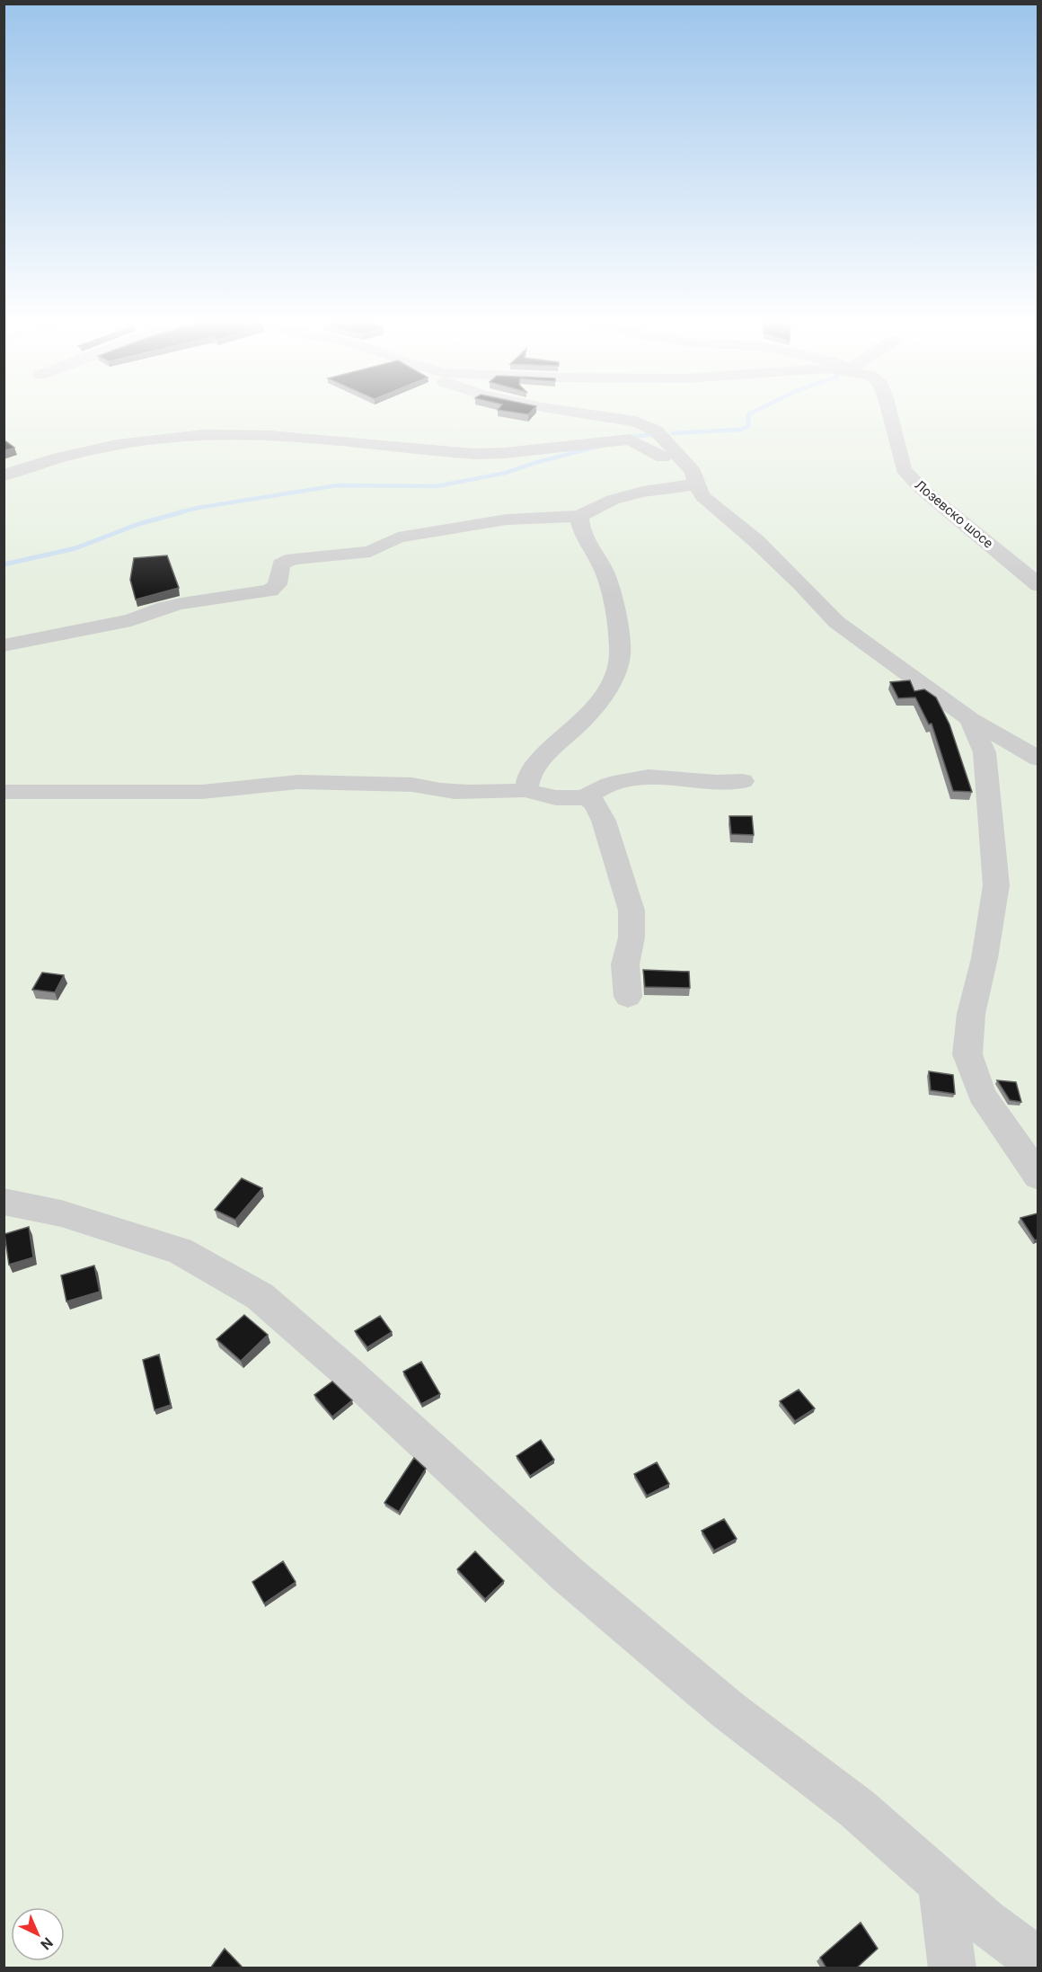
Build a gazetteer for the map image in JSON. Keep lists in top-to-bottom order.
{
  "streets": {
    "street": ["Лозевско шосе"]
  },
  "north": "bottom right"
}
